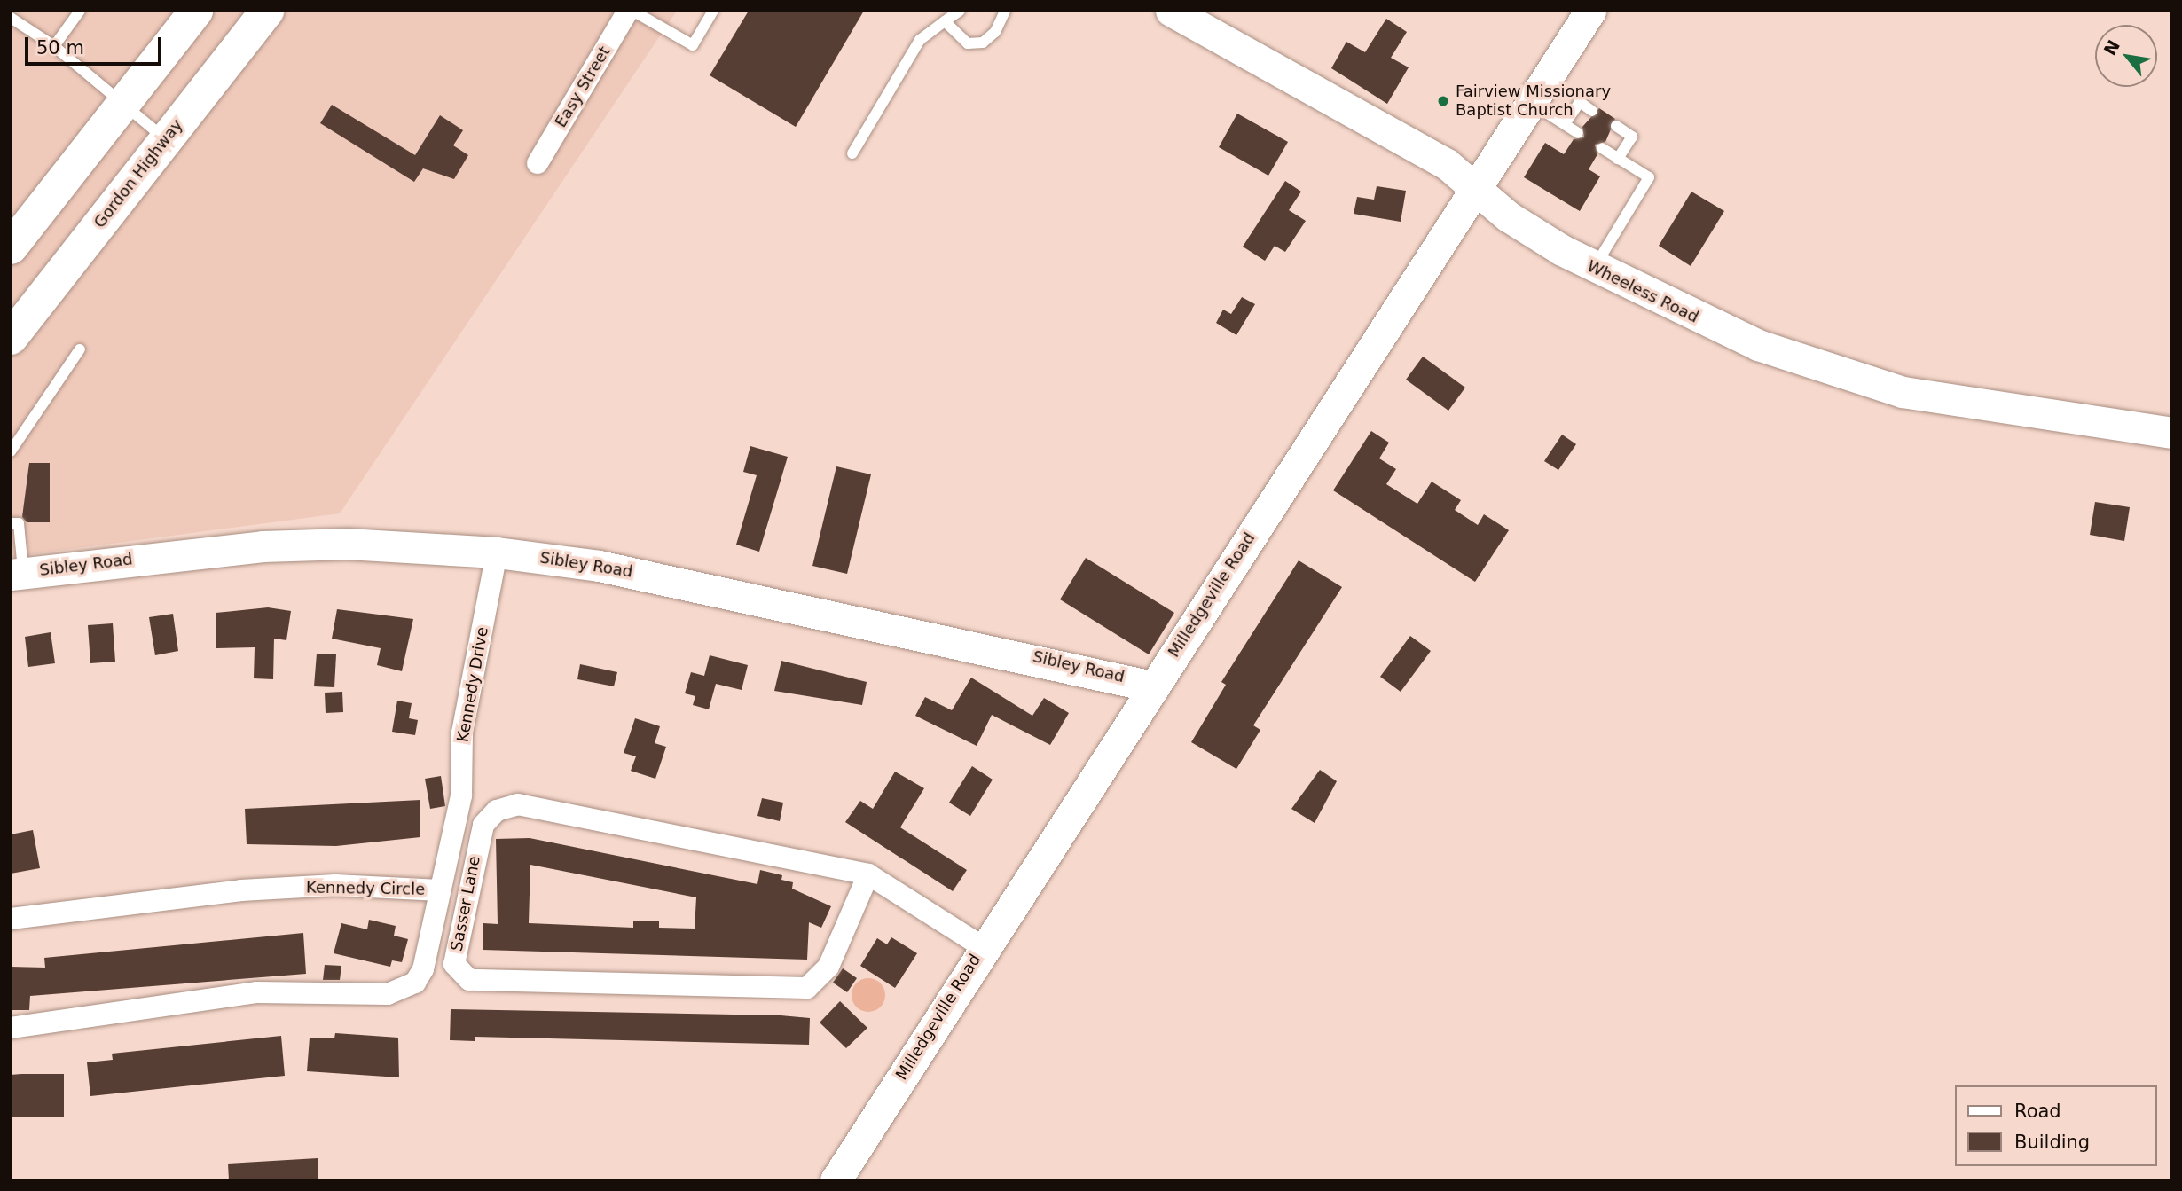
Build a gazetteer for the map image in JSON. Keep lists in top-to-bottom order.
{
  "streets": {
    "highway": ["Gordon Highway"],
    "street": [
      "Easy Street",
      "Wheeless Road",
      "Sibley Road",
      "Milledgeville Road",
      "Kennedy Drive",
      "Kennedy Circle",
      "Sasser Lane"
    ]
  },
  "crossings": [
    ["Wheeless Road", "Milledgeville Road"],
    ["Sibley Road", "Milledgeville Road"],
    ["Sibley Road", "Kennedy Drive"],
    ["Milledgeville Road", "Sasser Lane"],
    ["Kennedy Drive", "Kennedy Circle"]
  ],
  "places": ["Fairview Missionary Baptist Church"],
  "legend": ["Road", "Building"],
  "scale_bar": "50 m",
  "north": "top left"
}
